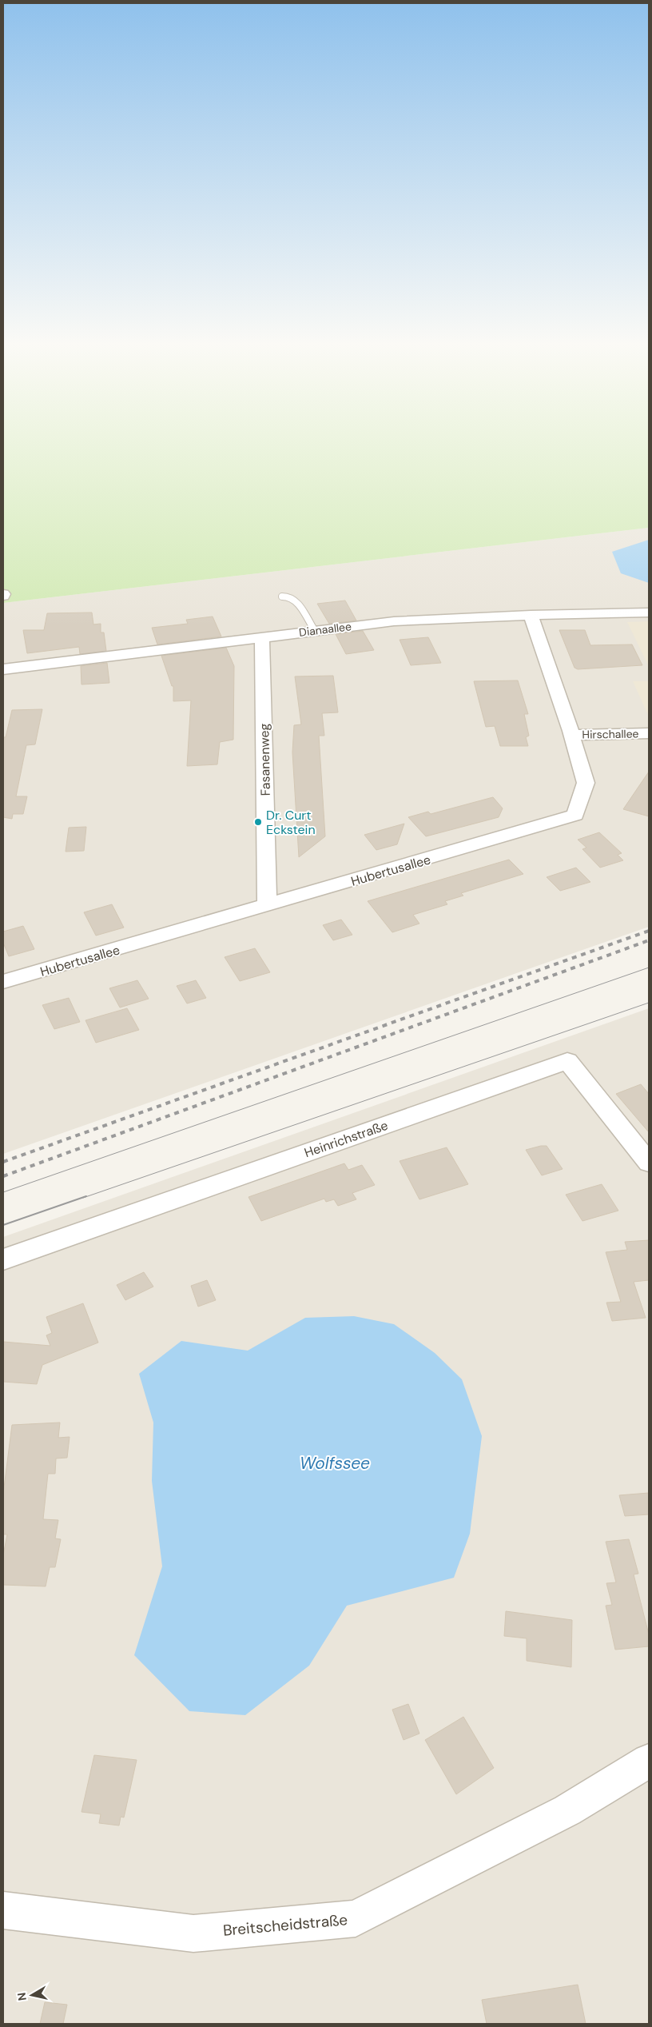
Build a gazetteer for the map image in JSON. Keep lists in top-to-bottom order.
{
  "streets": {
    "street": [
      "Dianaallee",
      "Hirschallee",
      "Fasanenweg",
      "Hubertusallee",
      "Heinrichstraße",
      "Breitscheidstraße"
    ]
  },
  "crossings": [
    ["Dianaallee", "Fasanenweg"],
    ["Dianaallee", "Hubertusallee"],
    ["Hirschallee", "Hubertusallee"],
    ["Fasanenweg", "Hubertusallee"]
  ],
  "water": ["Wolfssee"],
  "places": ["Dr. Curt Eckstein"],
  "north": "left"
}
